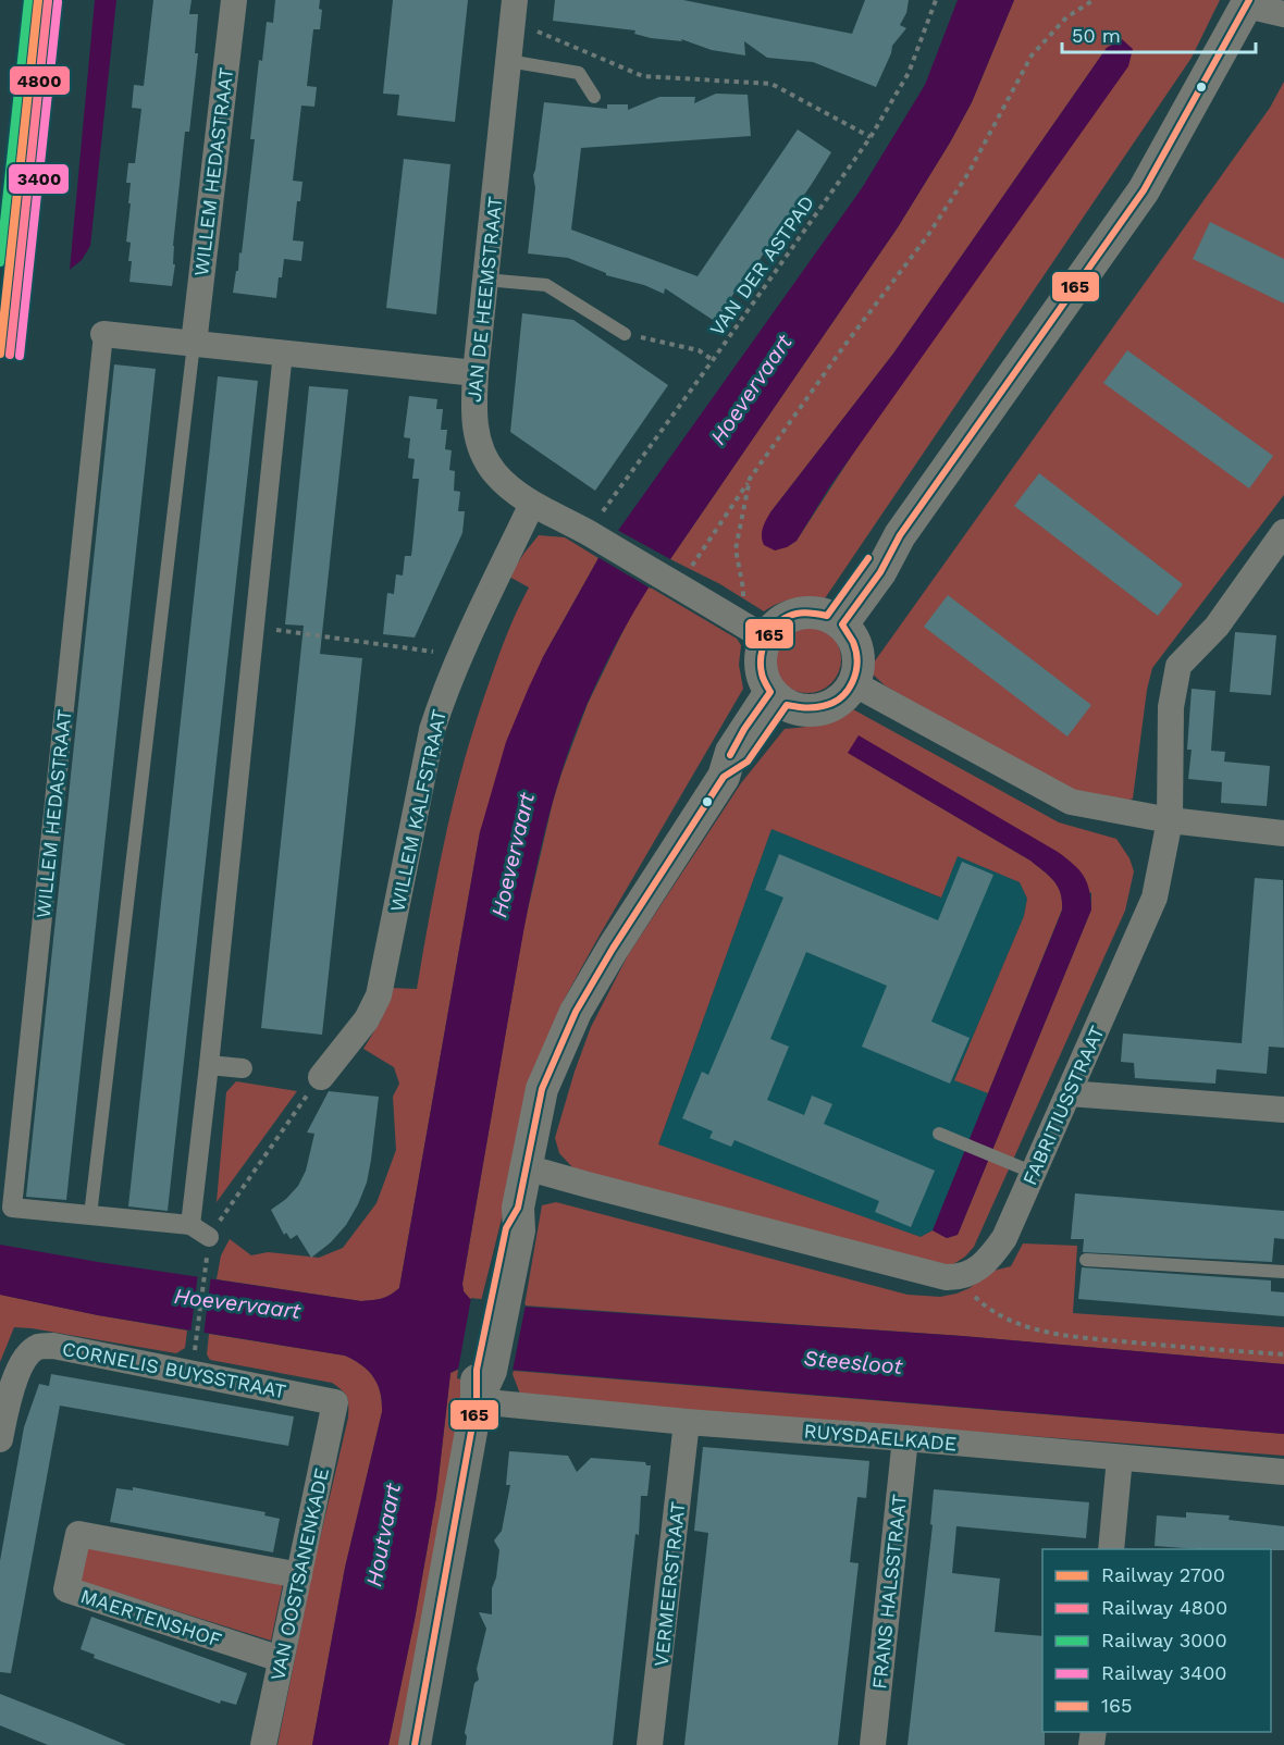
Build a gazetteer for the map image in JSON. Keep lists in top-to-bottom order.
{
  "streets": {
    "street": [
      "WILLEM HEDASTRAAT",
      "JAN DE HEEMSTRAAT",
      "WILLEM KALFSTRAAT",
      "FABRITIUSSTRAAT",
      "CORNELIS BUYSSTRAAT",
      "RUYSDAELKADE",
      "VAN OOSTSANENKADE",
      "VERMEERSTRAAT",
      "FRANS HALSSTRAAT",
      "MAERTENSHOF"
    ],
    "path": ["VAN DER ASTPAD"]
  },
  "crossings": [
    ["WILLEM HEDASTRAAT", "JAN DE HEEMSTRAAT"],
    ["VAN DER ASTPAD", "JAN DE HEEMSTRAAT"],
    ["JAN DE HEEMSTRAAT", "WILLEM KALFSTRAAT"],
    ["CORNELIS BUYSSTRAAT", "VAN OOSTSANENKADE"],
    ["RUYSDAELKADE", "VERMEERSTRAAT"],
    ["RUYSDAELKADE", "FRANS HALSSTRAAT"],
    ["VAN OOSTSANENKADE", "MAERTENSHOF"]
  ],
  "water": ["Hoevervaart", "Steesloot", "Houtvaart"],
  "lines": [
    "rail line 2700",
    "rail line 3000",
    "transit line 165",
    "rail line 4800",
    "rail line 3400"
  ],
  "legend": [
    "Railway 2700",
    "Railway 4800",
    "Railway 3000",
    "Railway 3400",
    "165"
  ],
  "scale_bar": "50 m"
}
